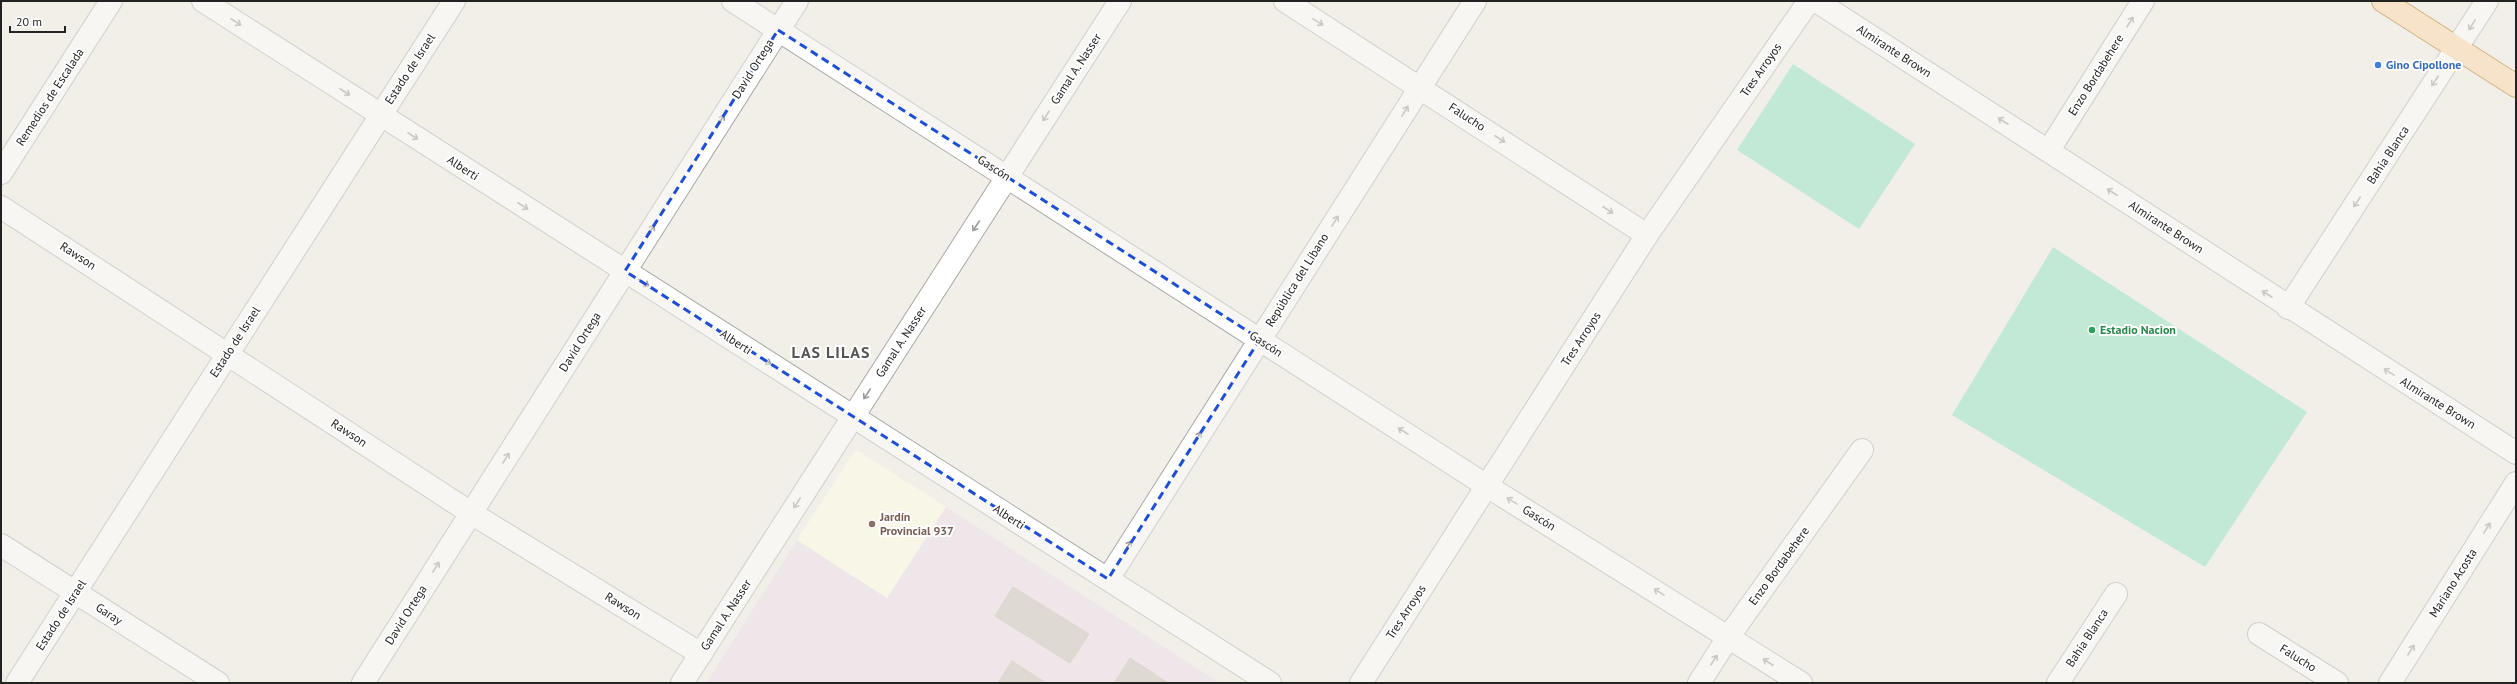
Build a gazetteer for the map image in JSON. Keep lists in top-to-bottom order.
{
  "streets": {
    "street": [
      "Almirante Brown",
      "Estado de Israel",
      "David Ortega",
      "Gamal A. Nasser",
      "Tres Arroyos",
      "Enzo Bordabehere",
      "Remedios de Escalada",
      "Falucho",
      "Bahía Blanca",
      "Alberti",
      "Gascón",
      "Rawson",
      "República del Líbano",
      "Mariano Acosta",
      "Garay"
    ]
  },
  "crossings": [
    ["Almirante Brown", "Enzo Bordabehere"],
    ["Almirante Brown", "Bahía Blanca"],
    ["Estado de Israel", "Alberti"],
    ["Estado de Israel", "Rawson"],
    ["Estado de Israel", "Garay"],
    ["David Ortega", "Alberti"],
    ["David Ortega", "Gascón"],
    ["David Ortega", "Rawson"],
    ["Gamal A. Nasser", "Alberti"],
    ["Gamal A. Nasser", "Gascón"],
    ["Gamal A. Nasser", "Rawson"],
    ["Tres Arroyos", "Falucho"],
    ["Tres Arroyos", "Gascón"],
    ["Enzo Bordabehere", "Gascón"],
    ["Falucho", "República del Líbano"],
    ["Alberti", "República del Líbano"],
    ["Gascón", "República del Líbano"]
  ],
  "one_way": [
    "Almirante Brown",
    "David Ortega",
    "Gamal A. Nasser",
    "Enzo Bordabehere",
    "Falucho",
    "Bahía Blanca",
    "Alberti",
    "Gascón",
    "República del Líbano",
    "Mariano Acosta"
  ],
  "districts": ["LAS LILAS"],
  "places": ["Gino Cipollone", "Estadio Nacion", "Jardín Provincial 937"],
  "scale_bar": "20 m"
}
